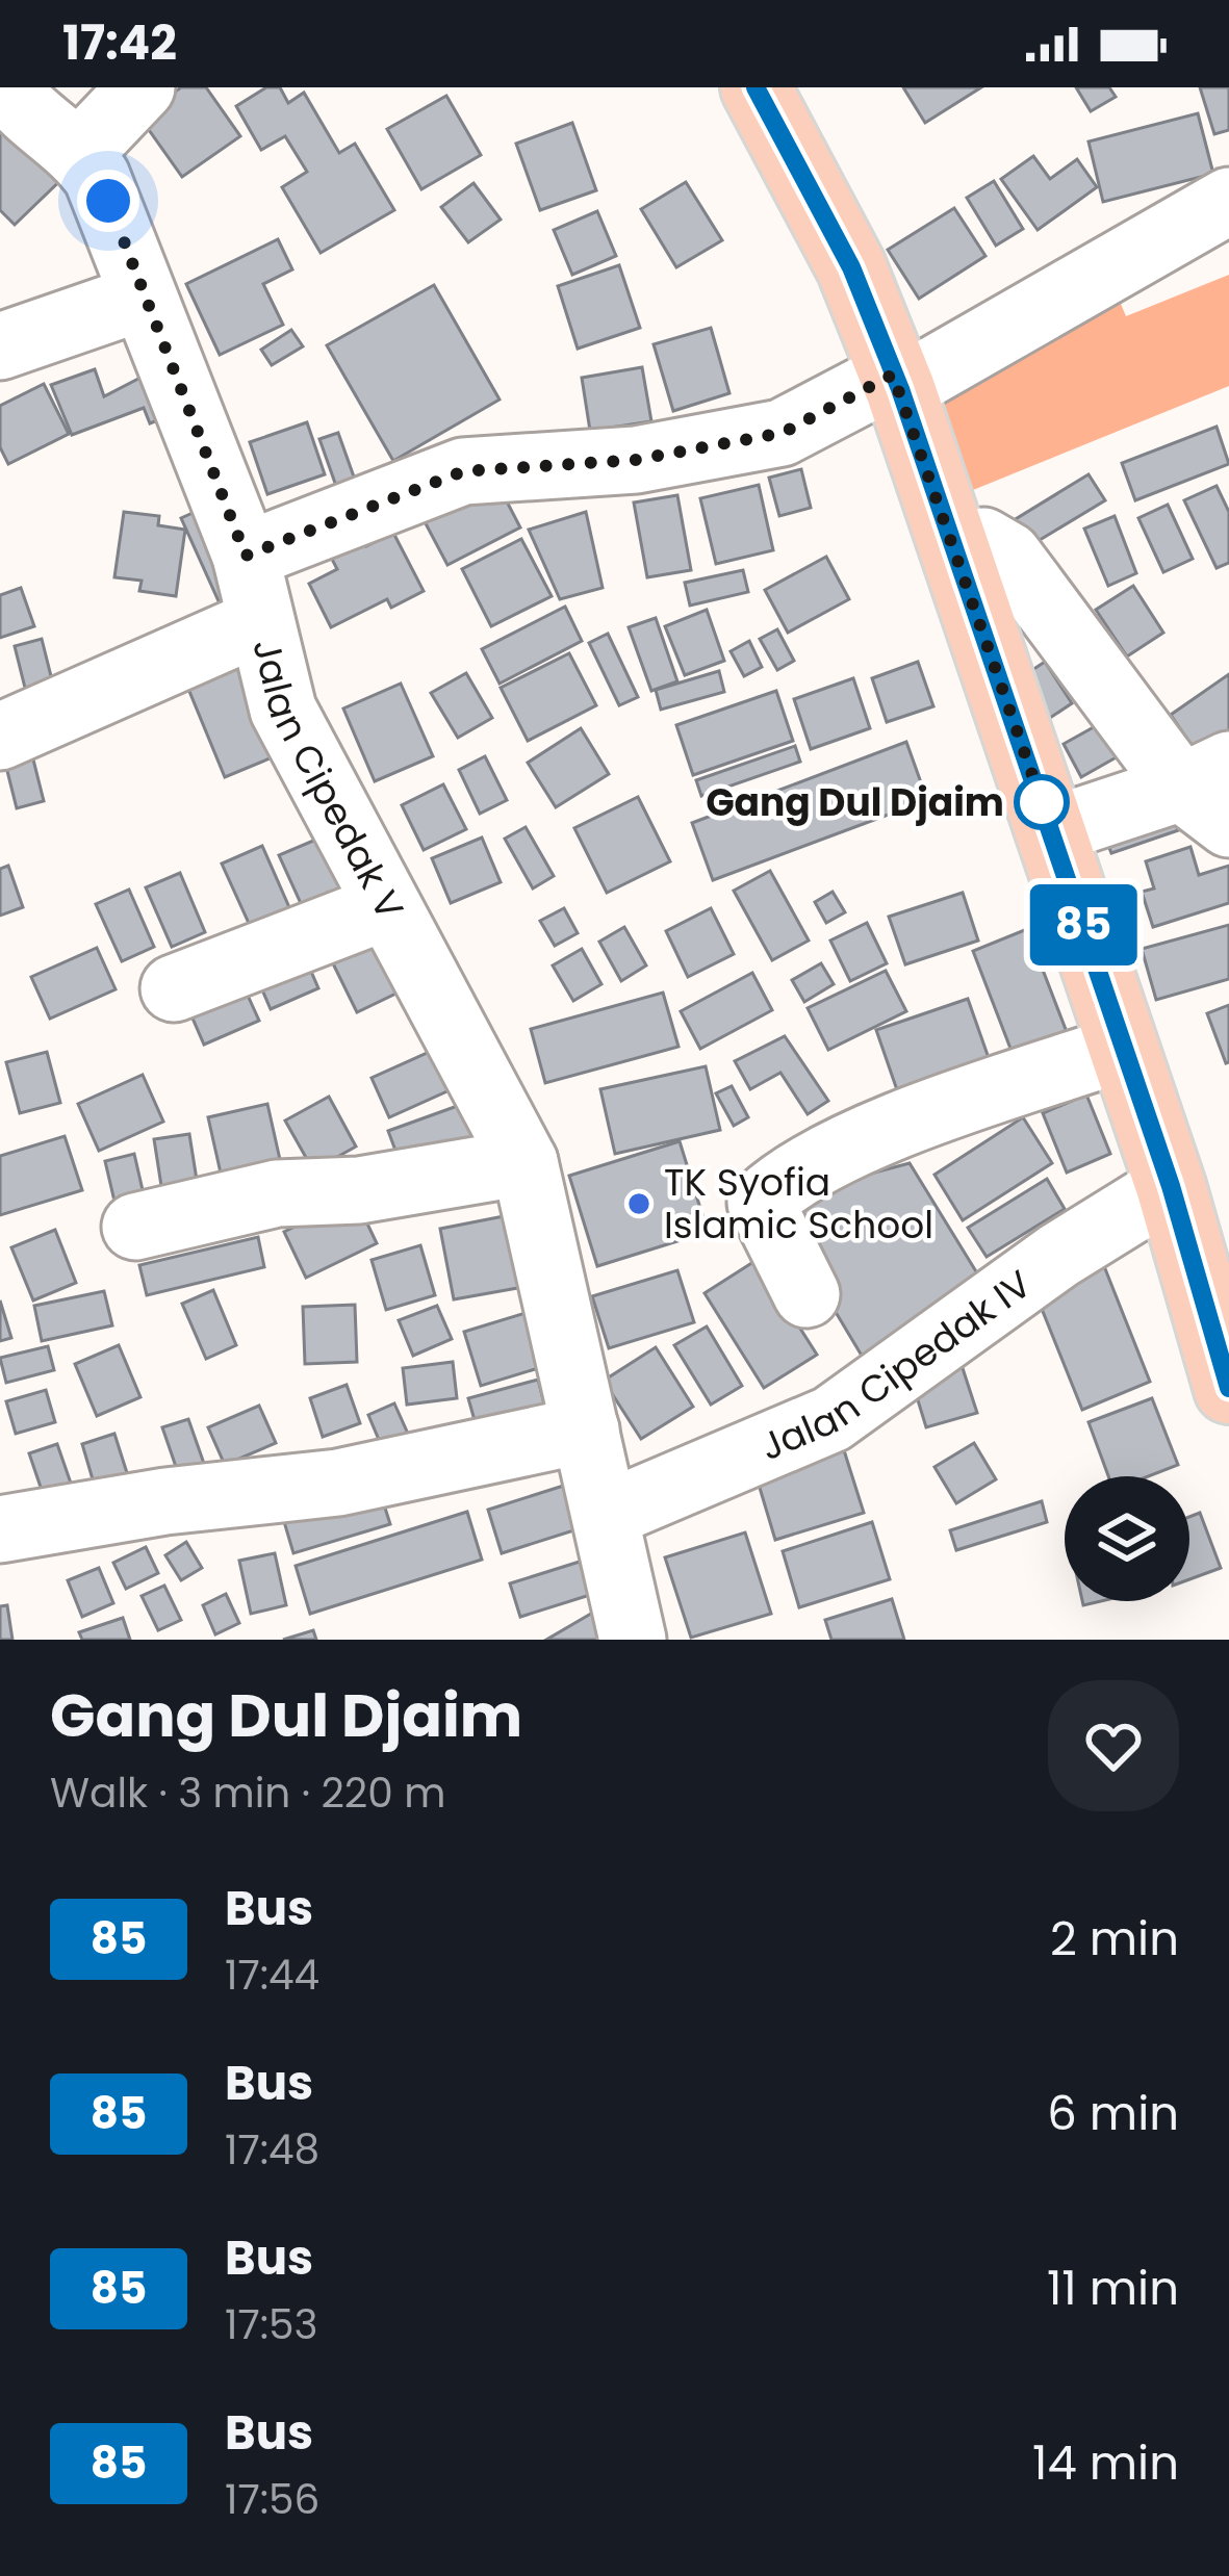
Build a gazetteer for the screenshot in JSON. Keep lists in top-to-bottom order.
{
  "streets": {
    "street": ["Jalan Cipedak V", "Jalan Cipedak IV"]
  },
  "crossings": [
    ["Jalan Cipedak V", "Jalan Cipedak IV"]
  ],
  "places": ["Gang Dul Djaim", "TK Syofia Islamic School"],
  "lines": ["bus line 85"],
  "page": {
    "status": "17:42",
    "on_map": "85",
    "heading": ["Gang Dul Djaim", "Walk · 3 min · 220 m"],
    "list": [
      {
        "mark": "85",
        "name": "Bus",
        "note": "17:44",
        "value": "2 min"
      },
      {
        "mark": "85",
        "name": "Bus",
        "note": "17:48",
        "value": "6 min"
      },
      {
        "mark": "85",
        "name": "Bus",
        "note": "17:53",
        "value": "11 min"
      },
      {
        "mark": "85",
        "name": "Bus",
        "note": "17:56",
        "value": "14 min"
      }
    ]
  }
}
